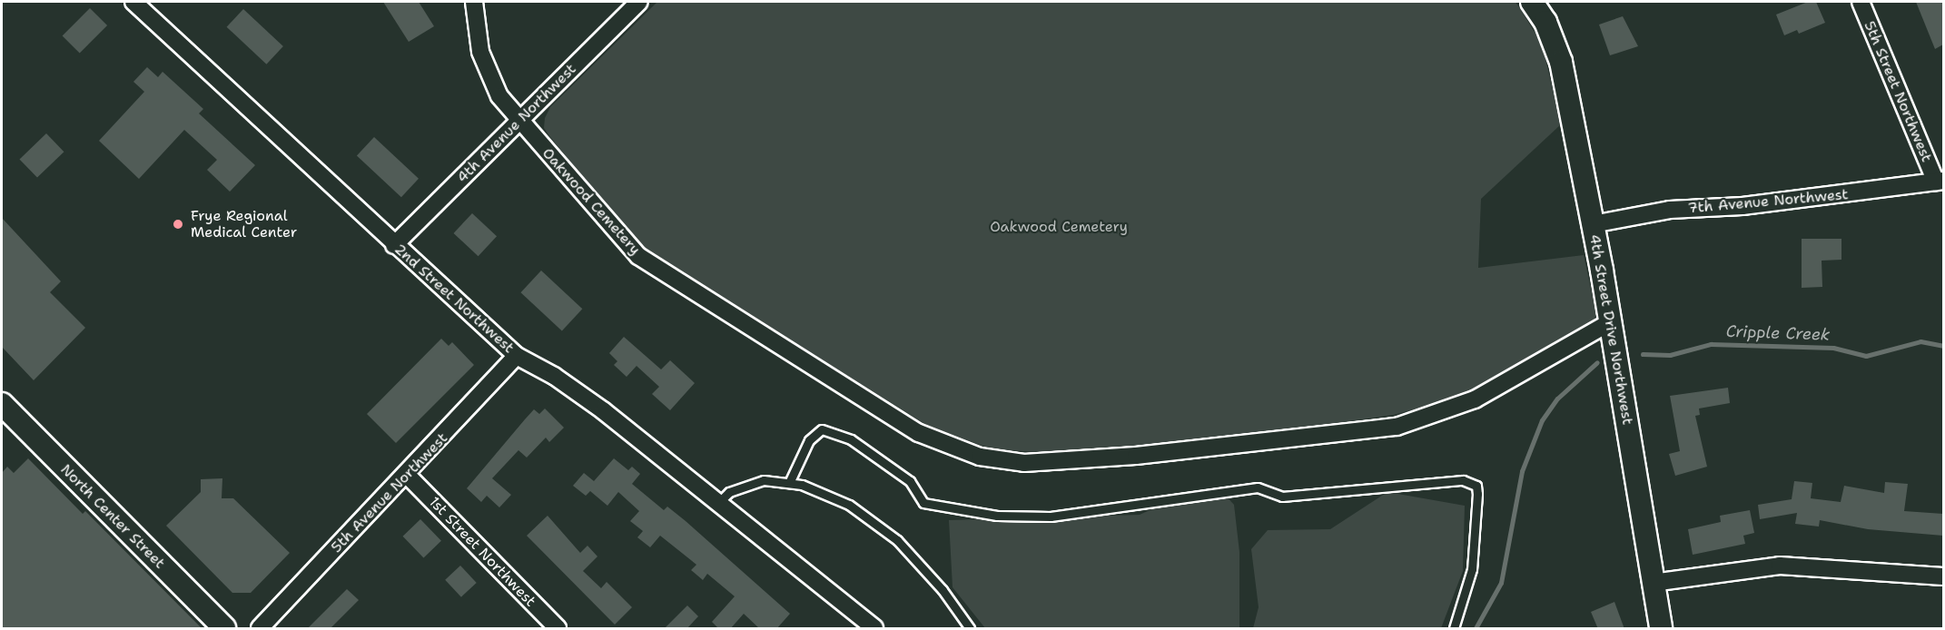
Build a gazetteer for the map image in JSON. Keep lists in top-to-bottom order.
{
  "streets": {
    "main road": ["4th Street Drive Northwest", "North Center Street"],
    "street": [
      "5th Street Northwest",
      "4th Avenue Northwest",
      "Oakwood Cemetery",
      "7th Avenue Northwest",
      "2nd Street Northwest",
      "5th Avenue Northwest",
      "1st Street Northwest"
    ]
  },
  "crossings": [
    ["5th Street Northwest", "7th Avenue Northwest"],
    ["4th Avenue Northwest", "Oakwood Cemetery"],
    ["4th Avenue Northwest", "2nd Street Northwest"],
    ["Oakwood Cemetery", "4th Street Drive Northwest"],
    ["7th Avenue Northwest", "4th Street Drive Northwest"],
    ["2nd Street Northwest", "5th Avenue Northwest"],
    ["5th Avenue Northwest", "1st Street Northwest"]
  ],
  "water": ["Cripple Creek"],
  "parks": ["Oakwood Cemetery"],
  "places": ["Frye Regional Medical Center"]
}
